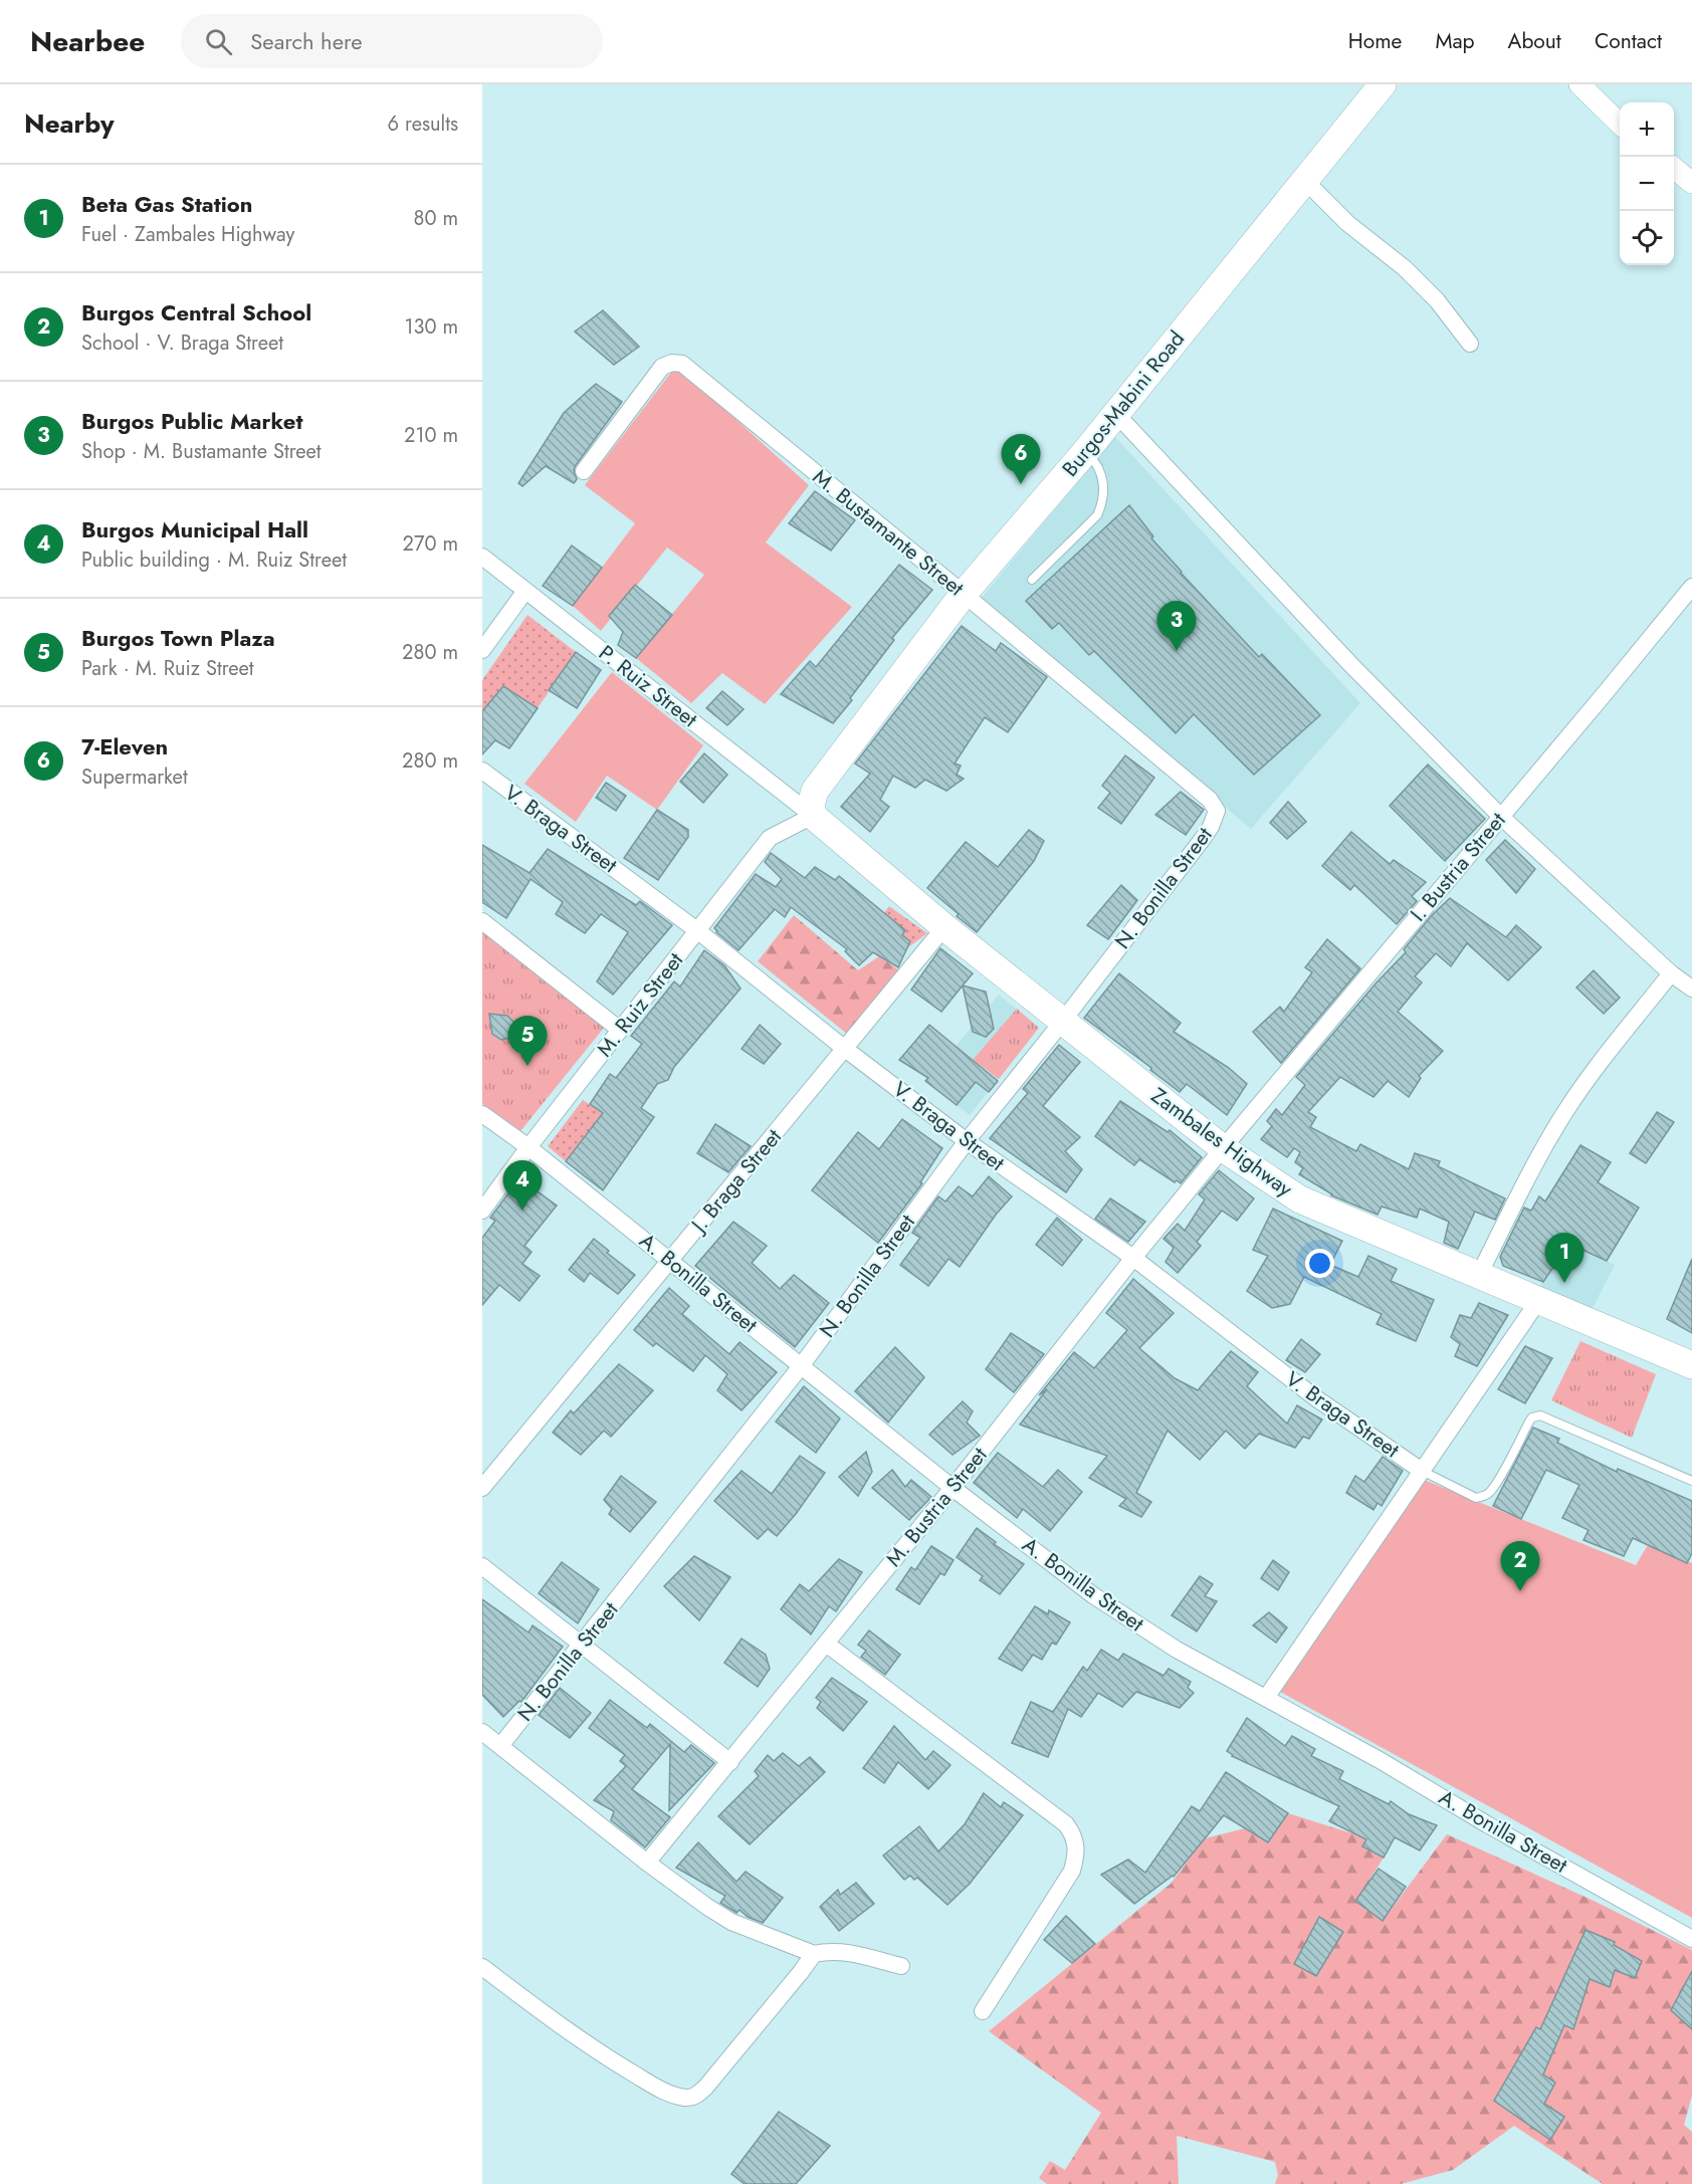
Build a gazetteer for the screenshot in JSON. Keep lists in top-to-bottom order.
{
  "streets": {
    "main road": ["Burgos-Mabini Road", "Zambales Highway"],
    "street": [
      "M. Bustamante Street",
      "P. Ruiz Street",
      "V. Braga Street",
      "I. Bustria Street",
      "N. Bonilla Street",
      "M. Ruiz Street",
      "J. Braga Street",
      "A. Bonilla Street",
      "M. Bustria Street"
    ]
  },
  "crossings": [
    ["Burgos-Mabini Road", "M. Bustamante Street"],
    ["Burgos-Mabini Road", "P. Ruiz Street"],
    ["Burgos-Mabini Road", "M. Ruiz Street"],
    ["Burgos-Mabini Road", "Zambales Highway"],
    ["M. Bustamante Street", "N. Bonilla Street"],
    ["P. Ruiz Street", "M. Ruiz Street"],
    ["P. Ruiz Street", "Zambales Highway"],
    ["V. Braga Street", "N. Bonilla Street"],
    ["V. Braga Street", "M. Ruiz Street"],
    ["V. Braga Street", "J. Braga Street"],
    ["V. Braga Street", "M. Bustria Street"],
    ["I. Bustria Street", "Zambales Highway"],
    ["I. Bustria Street", "M. Bustria Street"],
    ["N. Bonilla Street", "Zambales Highway"],
    ["N. Bonilla Street", "A. Bonilla Street"],
    ["M. Ruiz Street", "Zambales Highway"],
    ["M. Ruiz Street", "A. Bonilla Street"],
    ["Zambales Highway", "J. Braga Street"],
    ["Zambales Highway", "M. Bustria Street"],
    ["J. Braga Street", "A. Bonilla Street"],
    ["A. Bonilla Street", "M. Bustria Street"]
  ],
  "page": {
    "header": "Nearbee",
    "search": "Search here",
    "nav": [
      "Home",
      "Map",
      "About",
      "Contact"
    ],
    "heading": ["Nearby", "6 results"],
    "map_buttons": ["+", "−"],
    "list": [
      {
        "mark": "1",
        "name": "Beta Gas Station",
        "note": "Fuel · Zambales Highway",
        "value": "80 m"
      },
      {
        "mark": "2",
        "name": "Burgos Central School",
        "note": "School · V. Braga Street",
        "value": "130 m"
      },
      {
        "mark": "3",
        "name": "Burgos Public Market",
        "note": "Shop · M. Bustamante Street",
        "value": "210 m"
      },
      {
        "mark": "4",
        "name": "Burgos Municipal Hall",
        "note": "Public building · M. Ruiz Street",
        "value": "270 m"
      },
      {
        "mark": "5",
        "name": "Burgos Town Plaza",
        "note": "Park · M. Ruiz Street",
        "value": "280 m"
      },
      {
        "mark": "6",
        "name": "7-Eleven",
        "note": "Supermarket",
        "value": "280 m"
      }
    ],
    "pins": [
      "6",
      "3",
      "5",
      "4",
      "1",
      "2"
    ]
  }
}
